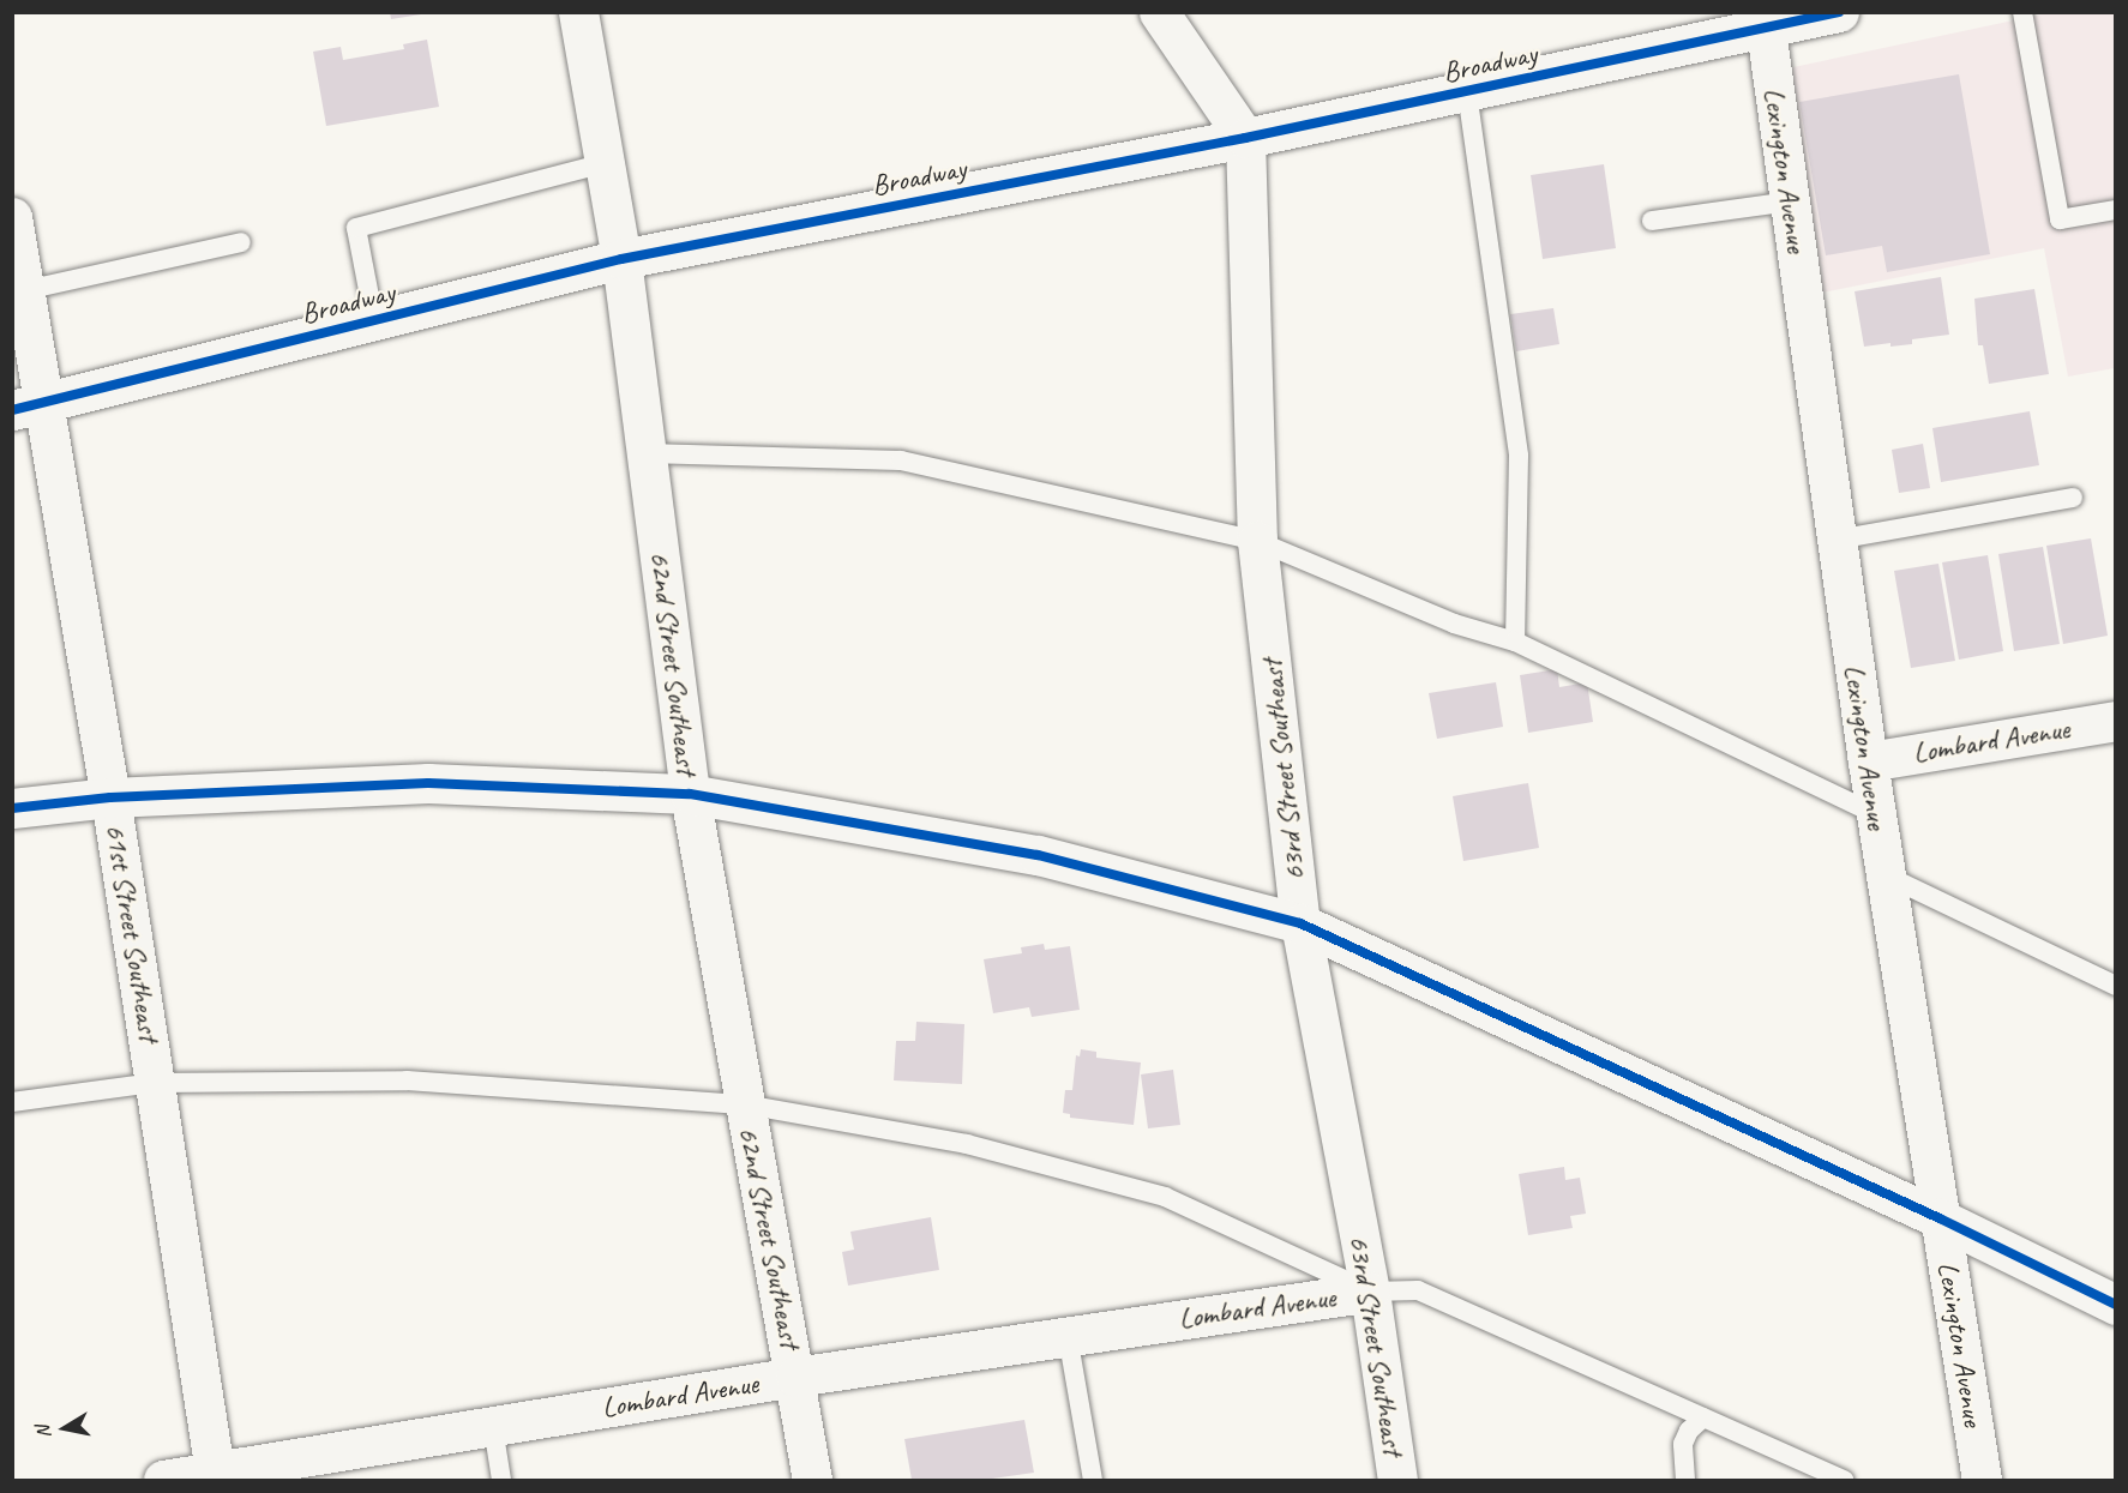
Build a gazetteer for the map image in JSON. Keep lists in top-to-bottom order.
{
  "streets": {
    "street": [
      "Broadway",
      "Lexington Avenue",
      "62nd Street Southeast",
      "Lombard Avenue",
      "63rd Street Southeast",
      "61st Street Southeast"
    ]
  },
  "crossings": [
    ["Broadway", "Lexington Avenue"],
    ["Broadway", "62nd Street Southeast"],
    ["Broadway", "63rd Street Southeast"],
    ["Broadway", "61st Street Southeast"],
    ["Lexington Avenue", "Lombard Avenue"],
    ["62nd Street Southeast", "Lombard Avenue"],
    ["Lombard Avenue", "63rd Street Southeast"],
    ["Lombard Avenue", "61st Street Southeast"]
  ],
  "north": "left"
}
